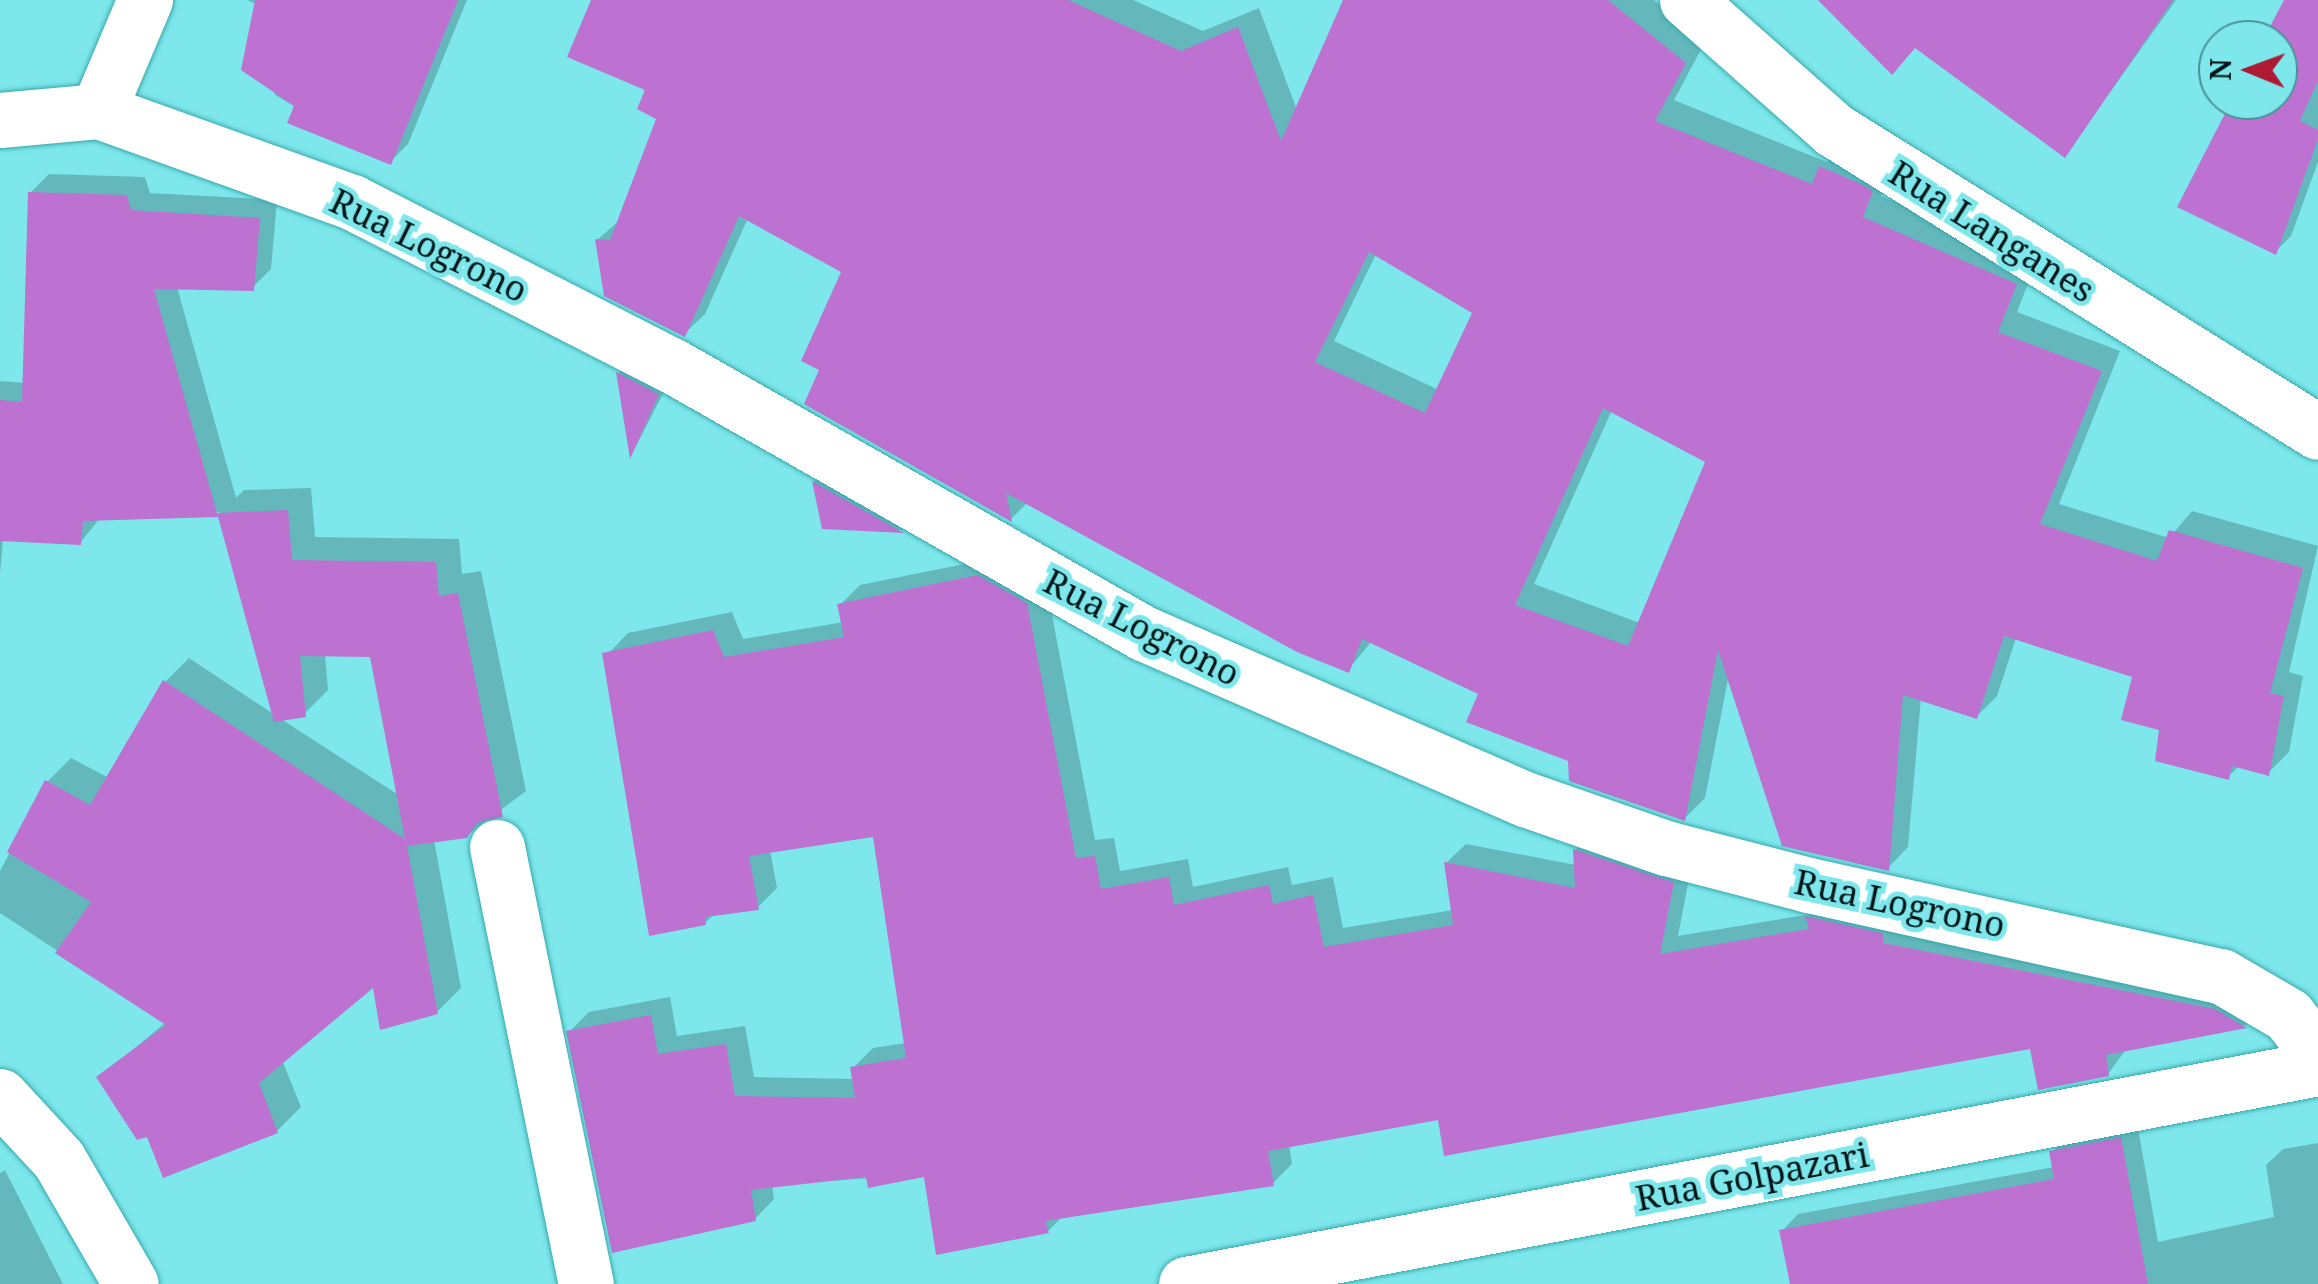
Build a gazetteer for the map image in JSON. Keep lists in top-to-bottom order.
{
  "streets": {
    "street": ["Rua Langanes", "Rua Logrono", "Rua Golpazari"]
  },
  "north": "left"
}
